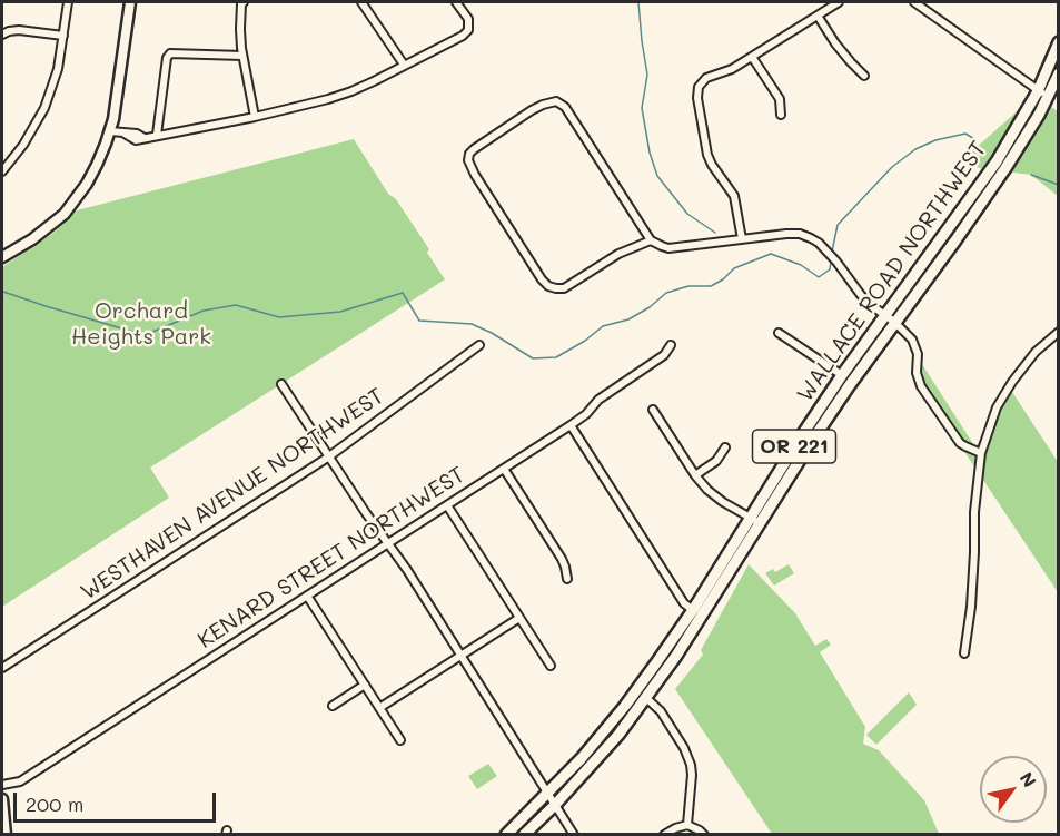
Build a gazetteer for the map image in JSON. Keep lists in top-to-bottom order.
{
  "streets": {
    "main road": ["WALLACE ROAD NORTHWEST", "OR 221"],
    "street": ["WESTHAVEN AVENUE NORTHWEST", "KENARD STREET NORTHWEST"]
  },
  "parks": ["Orchard Heights Park"],
  "scale_bar": "200 m",
  "north": "top right"
}
